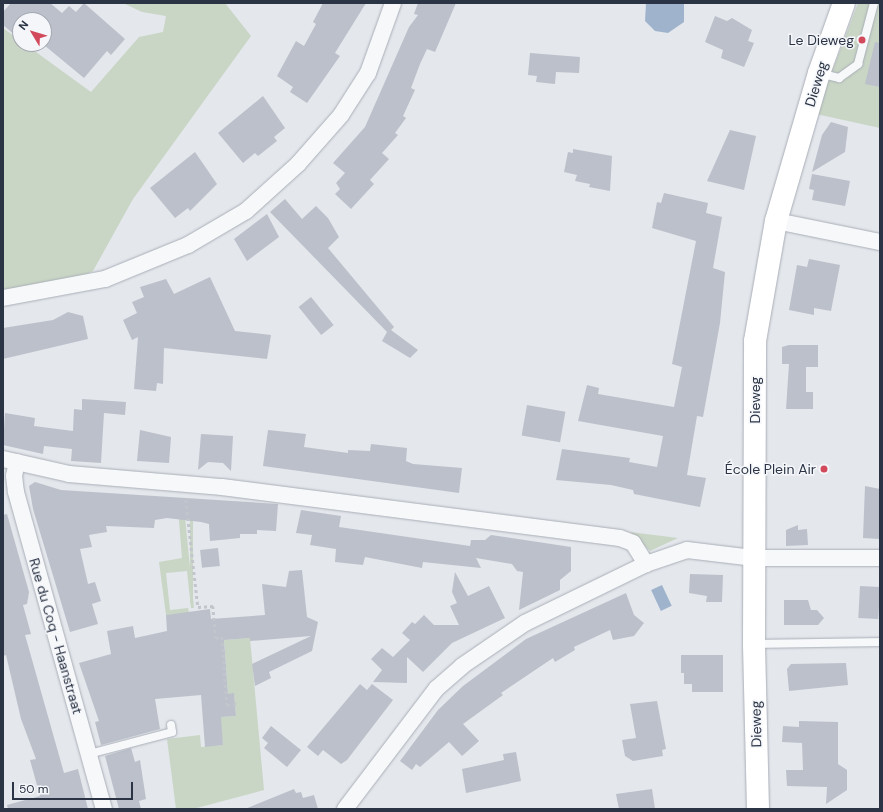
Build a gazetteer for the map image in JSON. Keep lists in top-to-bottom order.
{
  "streets": {
    "street": ["Dieweg", "Rue du Coq - Haanstraat"]
  },
  "places": ["Le Dieweg", "École Plein Air"],
  "scale_bar": "50 m",
  "north": "top left"
}
